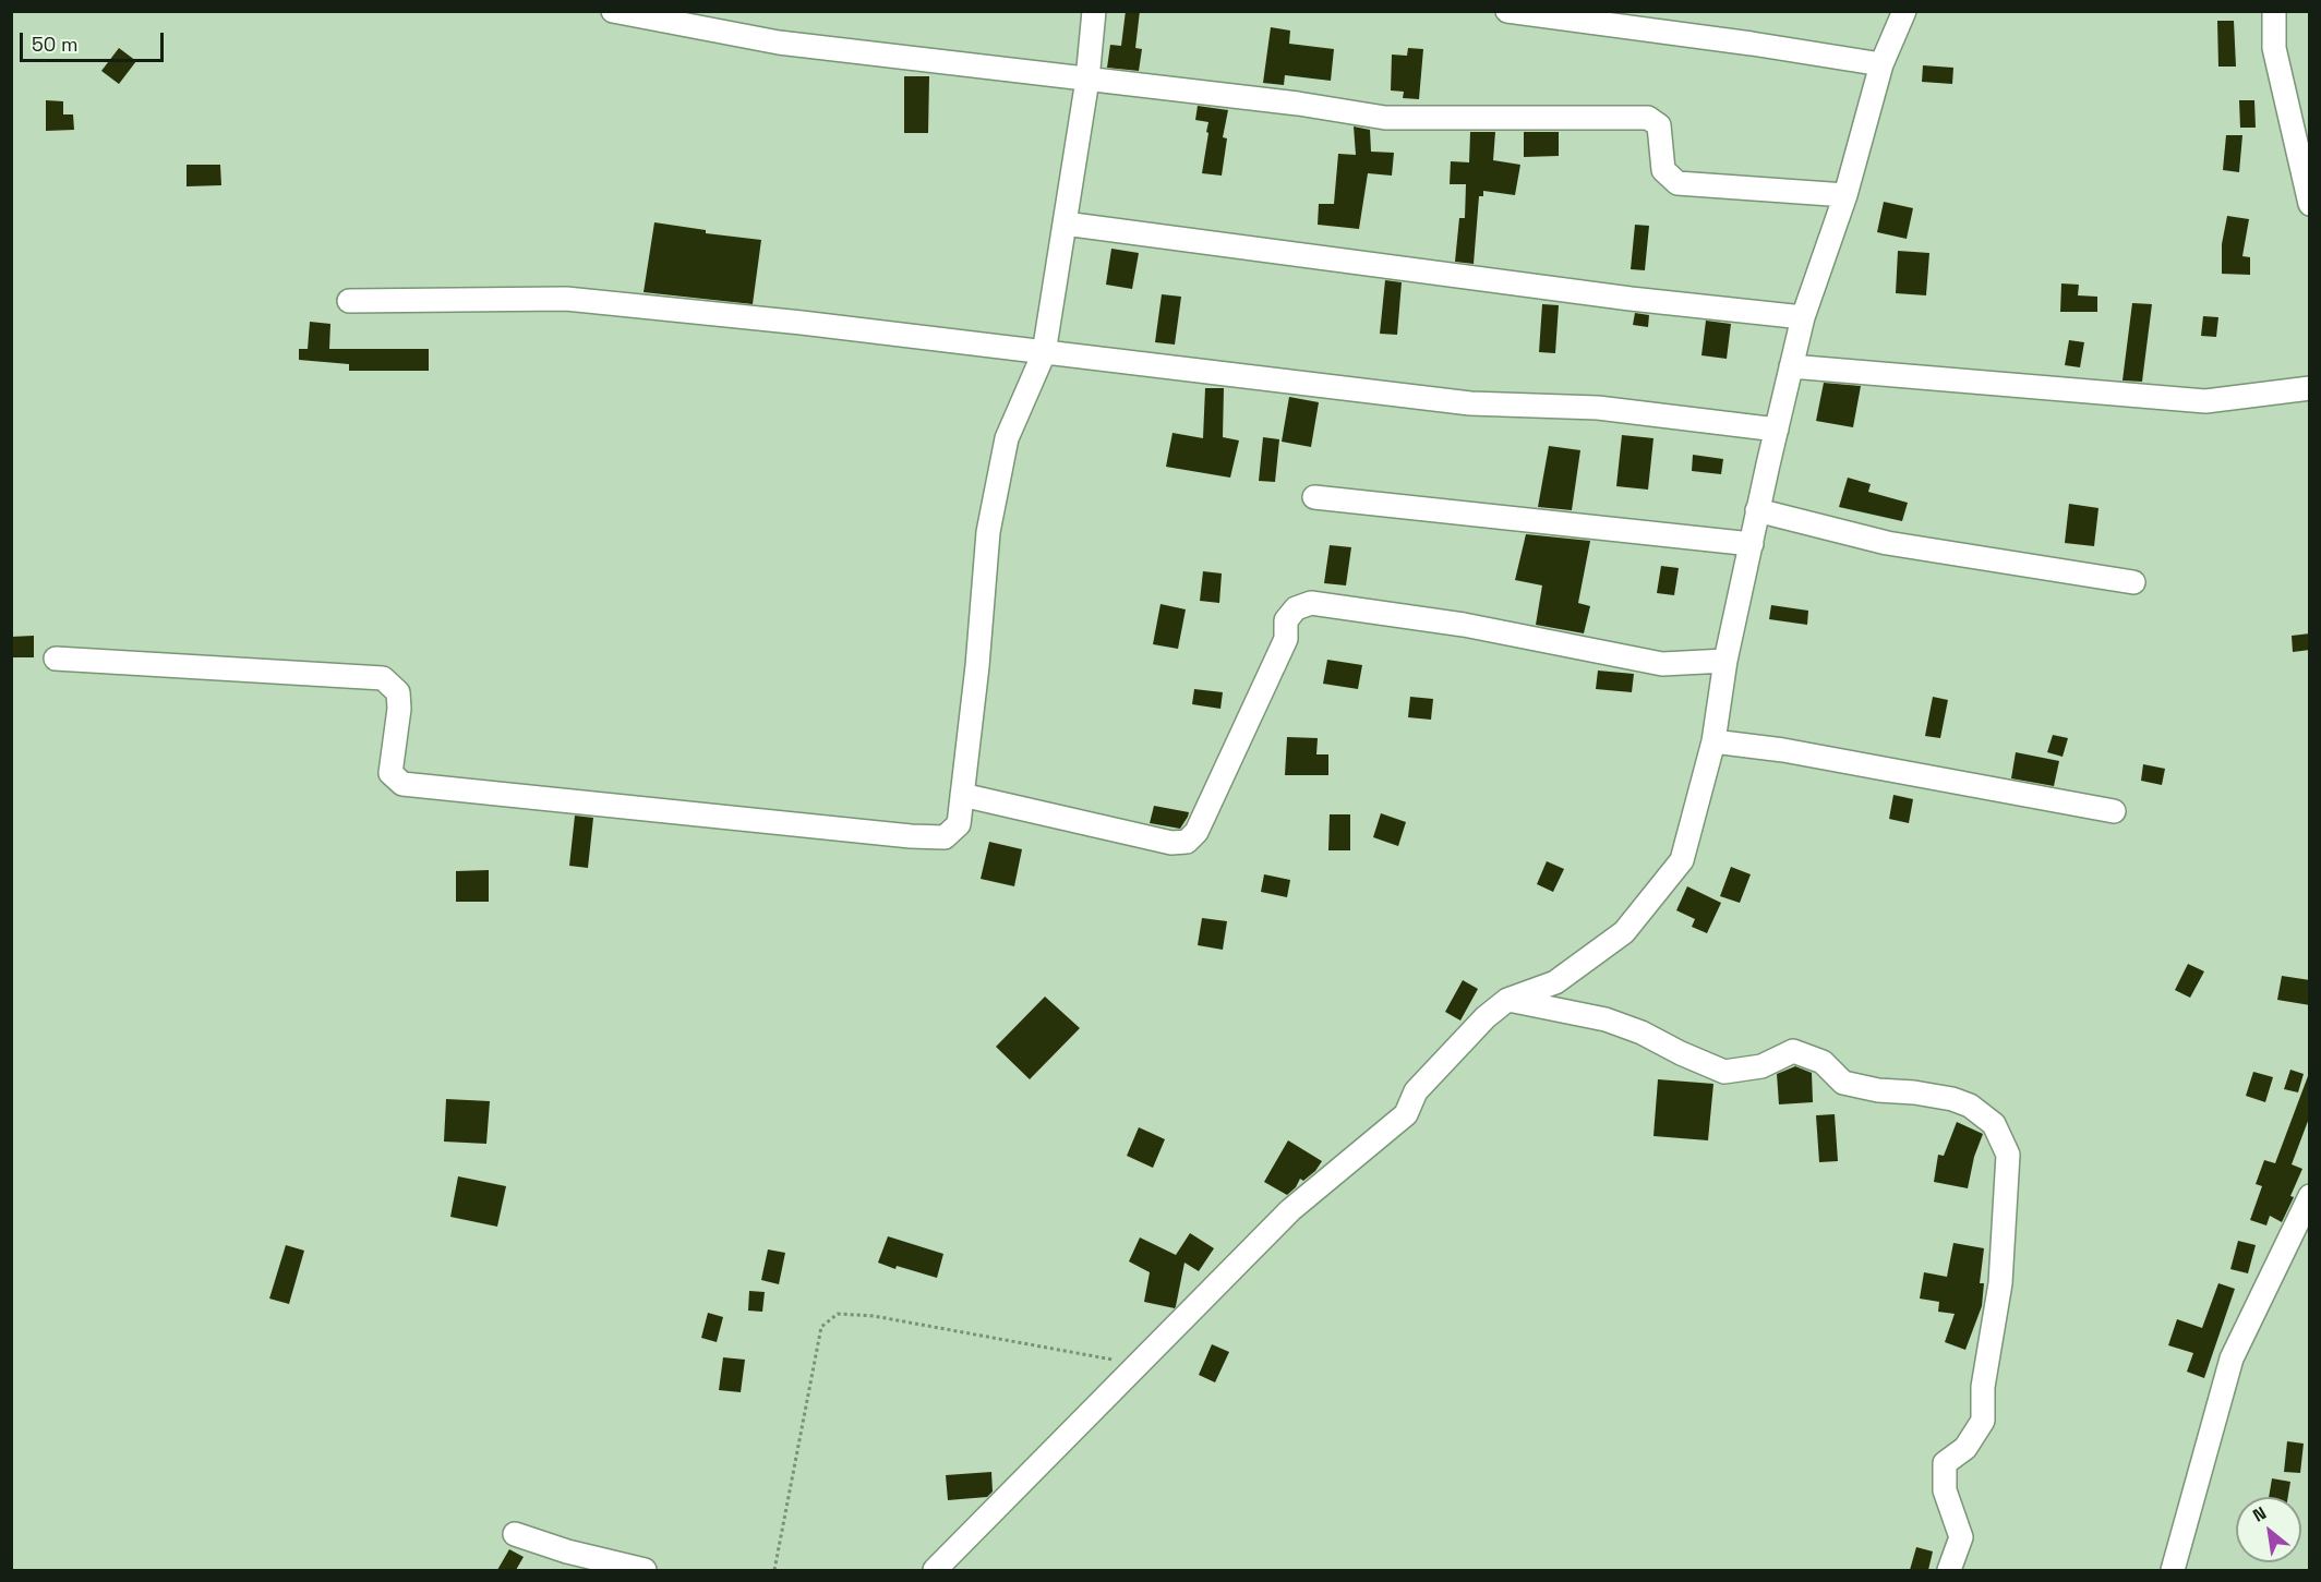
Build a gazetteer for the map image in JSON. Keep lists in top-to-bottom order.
{
  "scale_bar": "50 m",
  "north": "top left"
}
